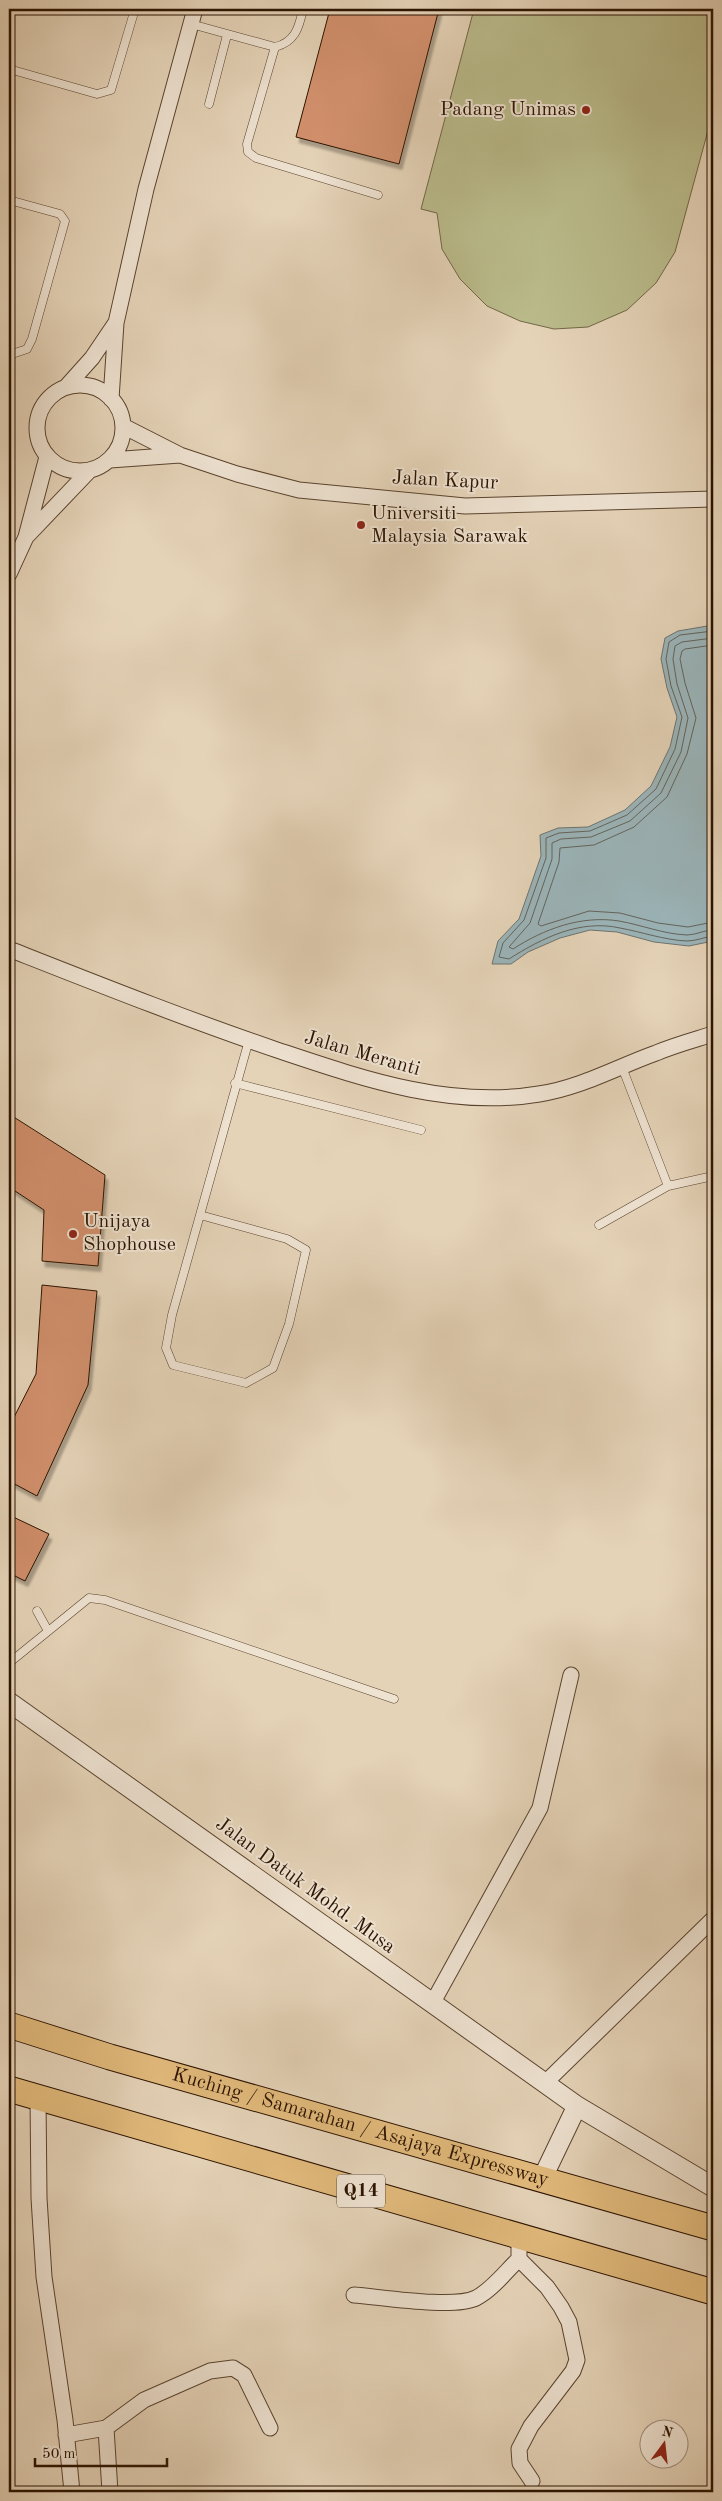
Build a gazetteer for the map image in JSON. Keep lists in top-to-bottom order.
{
  "streets": {
    "highway": ["Kuching / Samarahan / Asajaya Expressway", "Q14"],
    "street": ["Jalan Kapur", "Jalan Meranti", "Jalan Datuk Mohd. Musa"]
  },
  "places": ["Padang Unimas", "Universiti Malaysia Sarawak", "Unijaya Shophouse"],
  "scale_bar": "50 m",
  "north": "top"
}
